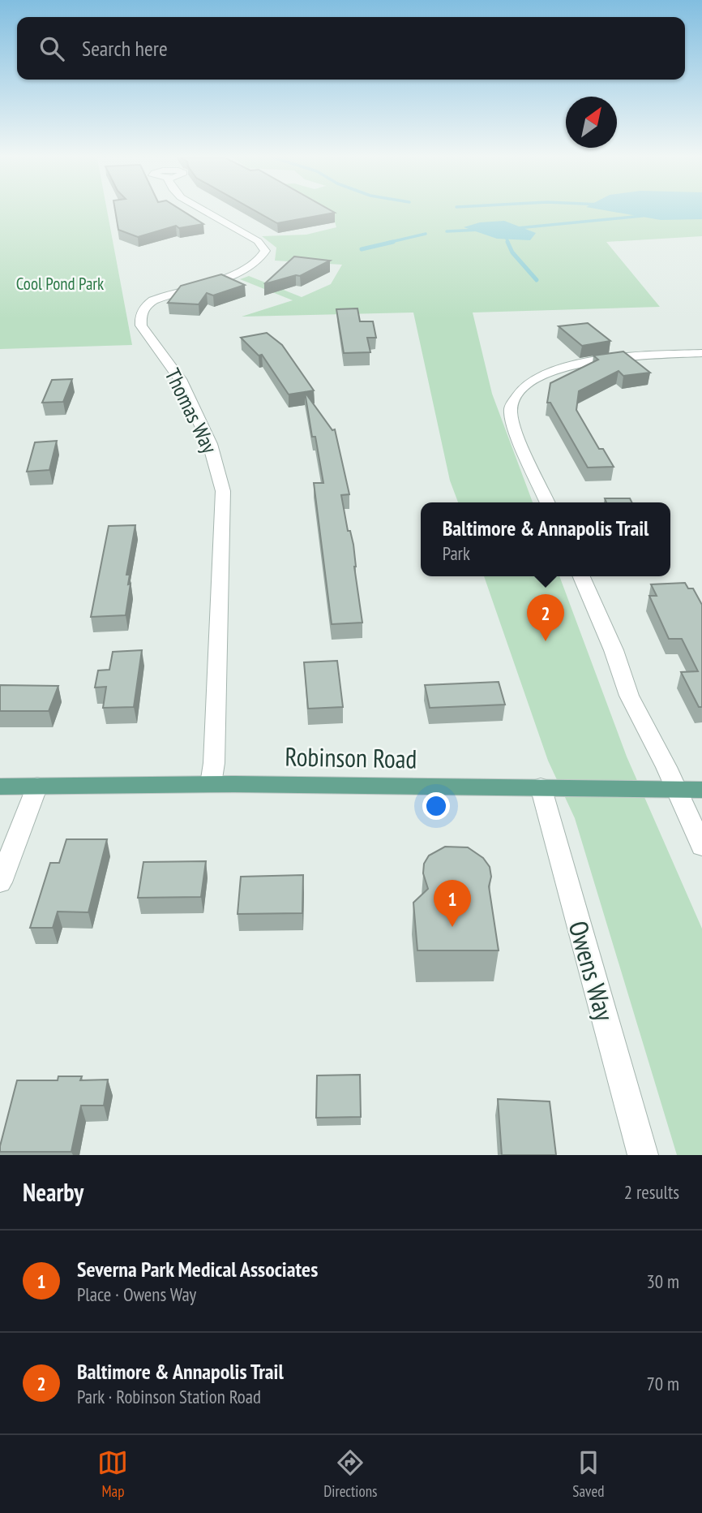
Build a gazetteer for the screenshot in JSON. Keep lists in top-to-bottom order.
{
  "streets": {
    "main road": ["Robinson Road"],
    "street": ["Thomas Way", "Owens Way"]
  },
  "crossings": [
    ["Thomas Way", "Robinson Road"],
    ["Robinson Road", "Owens Way"]
  ],
  "parks": ["Cool Pond Park"],
  "north": "top right",
  "page": {
    "search": "Search here",
    "popup": ["Baltimore & Annapolis Trail", "Park"],
    "pins": ["2", "1"],
    "heading": ["Nearby", "2 results"],
    "list": [
      {
        "mark": "1",
        "name": "Severna Park Medical Associates",
        "note": "Place · Owens Way",
        "value": "30 m"
      },
      {
        "mark": "2",
        "name": "Baltimore & Annapolis Trail",
        "note": "Park · Robinson Station Road",
        "value": "70 m"
      }
    ],
    "nav": ["Map", "Directions", "Saved"]
  }
}
